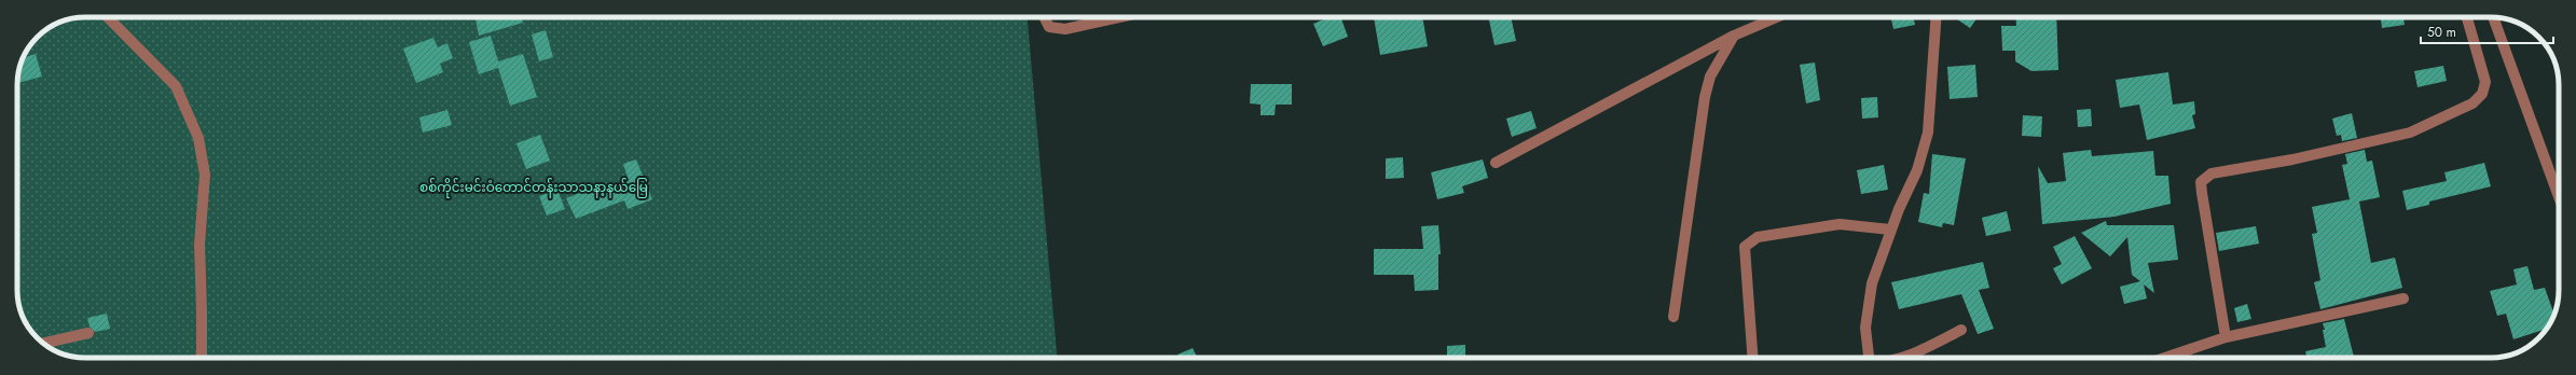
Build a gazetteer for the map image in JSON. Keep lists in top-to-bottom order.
{
  "parks": ["စစ်ကိုင်းမင်းဝံတောင်တန်းသာသနာ့နယ်မြေ"],
  "scale_bar": "50 m"
}
